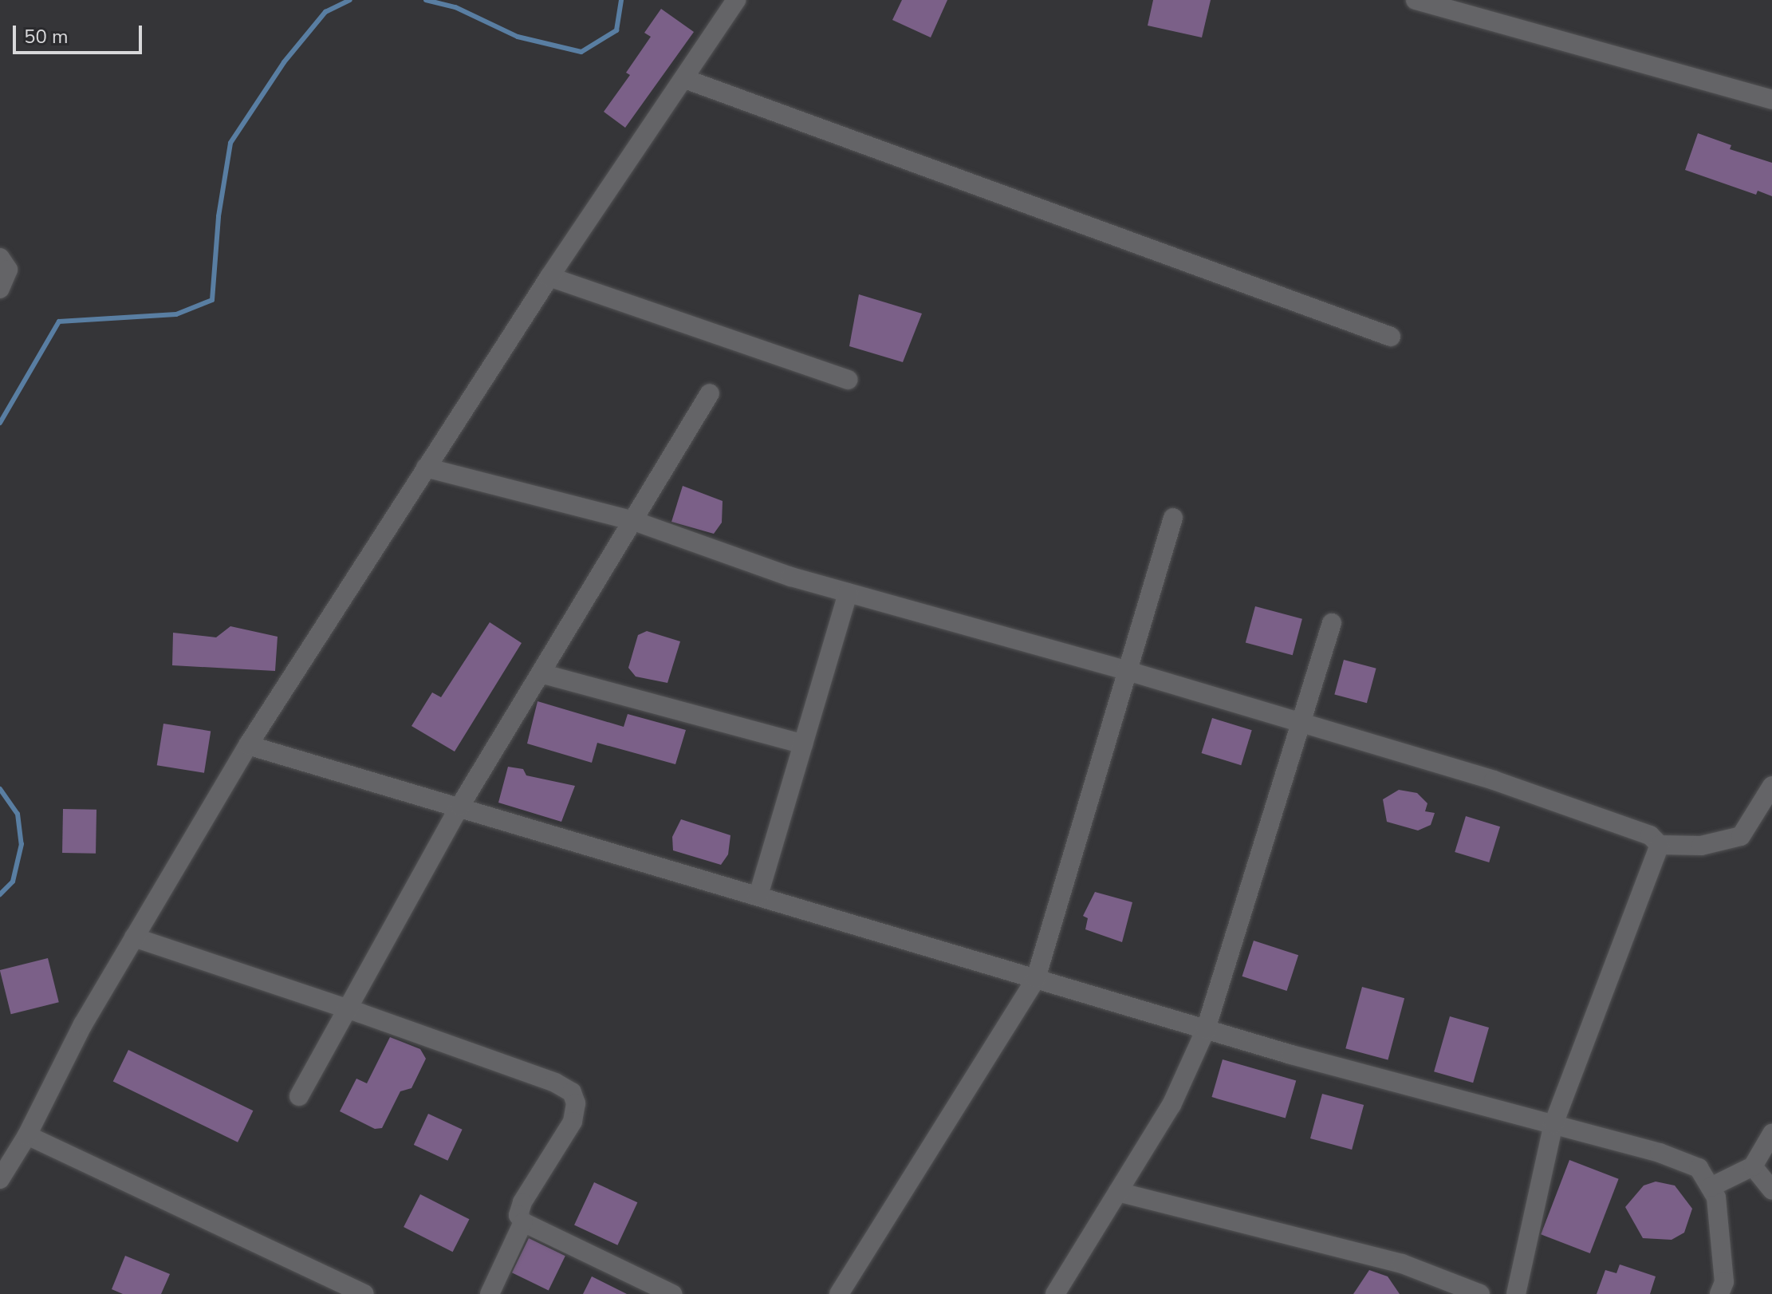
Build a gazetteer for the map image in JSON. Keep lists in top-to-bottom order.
{
  "scale_bar": "50 m"
}
